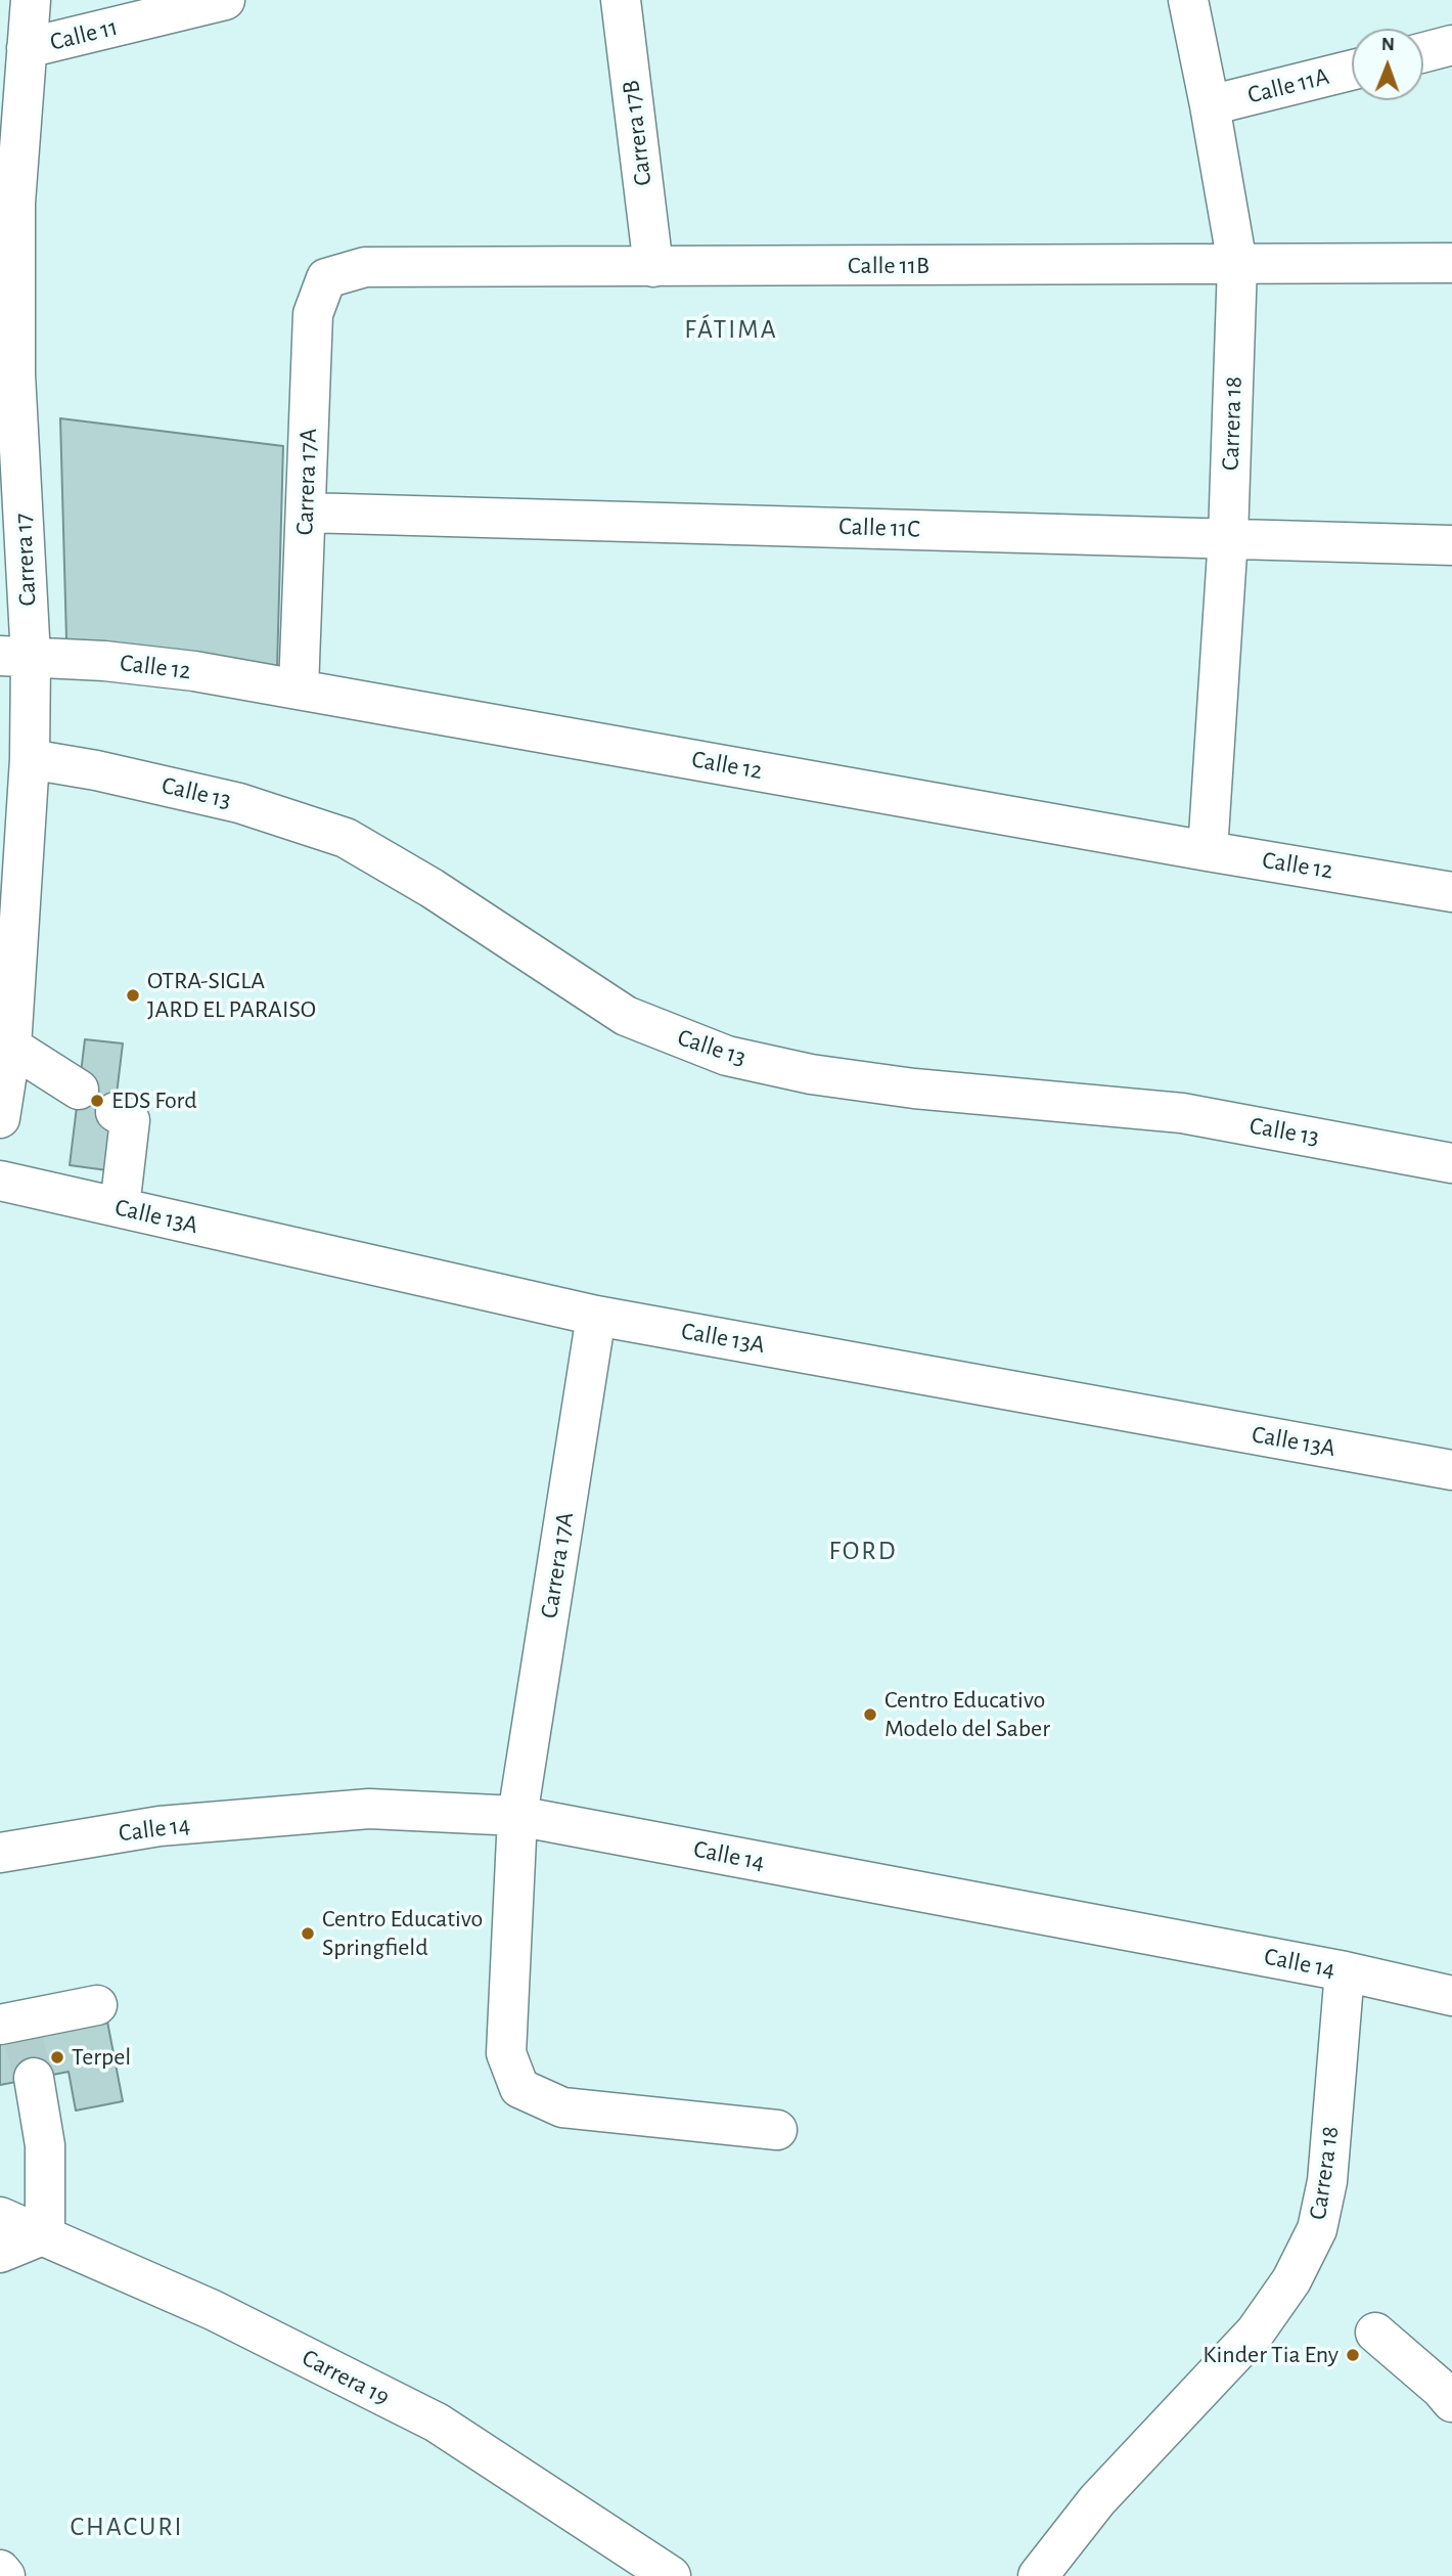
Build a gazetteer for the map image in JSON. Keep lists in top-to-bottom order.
{
  "streets": {
    "street": [
      "Calle 11",
      "Calle 11A",
      "Carrera 17B",
      "Calle 11B",
      "Carrera 18",
      "Carrera 17A",
      "Calle 11C",
      "Carrera 17",
      "Calle 12",
      "Calle 13",
      "Calle 13A",
      "Calle 14",
      "Carrera 19"
    ]
  },
  "crossings": [
    ["Calle 11", "Carrera 17"],
    ["Calle 11A", "Carrera 18"],
    ["Carrera 17B", "Calle 11B"],
    ["Calle 11B", "Carrera 18"],
    ["Calle 11B", "Carrera 17A"],
    ["Carrera 18", "Calle 11C"],
    ["Carrera 18", "Calle 12"],
    ["Carrera 18", "Calle 14"],
    ["Carrera 17A", "Calle 11C"],
    ["Carrera 17A", "Calle 12"],
    ["Carrera 17A", "Calle 13A"],
    ["Carrera 17A", "Calle 14"],
    ["Carrera 17", "Calle 12"],
    ["Carrera 17", "Calle 13"]
  ],
  "districts": ["FÁTIMA", "FORD", "CHACURI"],
  "places": [
    "OTRA-SIGLA JARD EL PARAISO",
    "EDS Ford",
    "Centro Educativo Modelo del Saber",
    "Centro Educativo Springfield",
    "Terpel",
    "Kinder Tia Eny"
  ],
  "north": "top"
}
